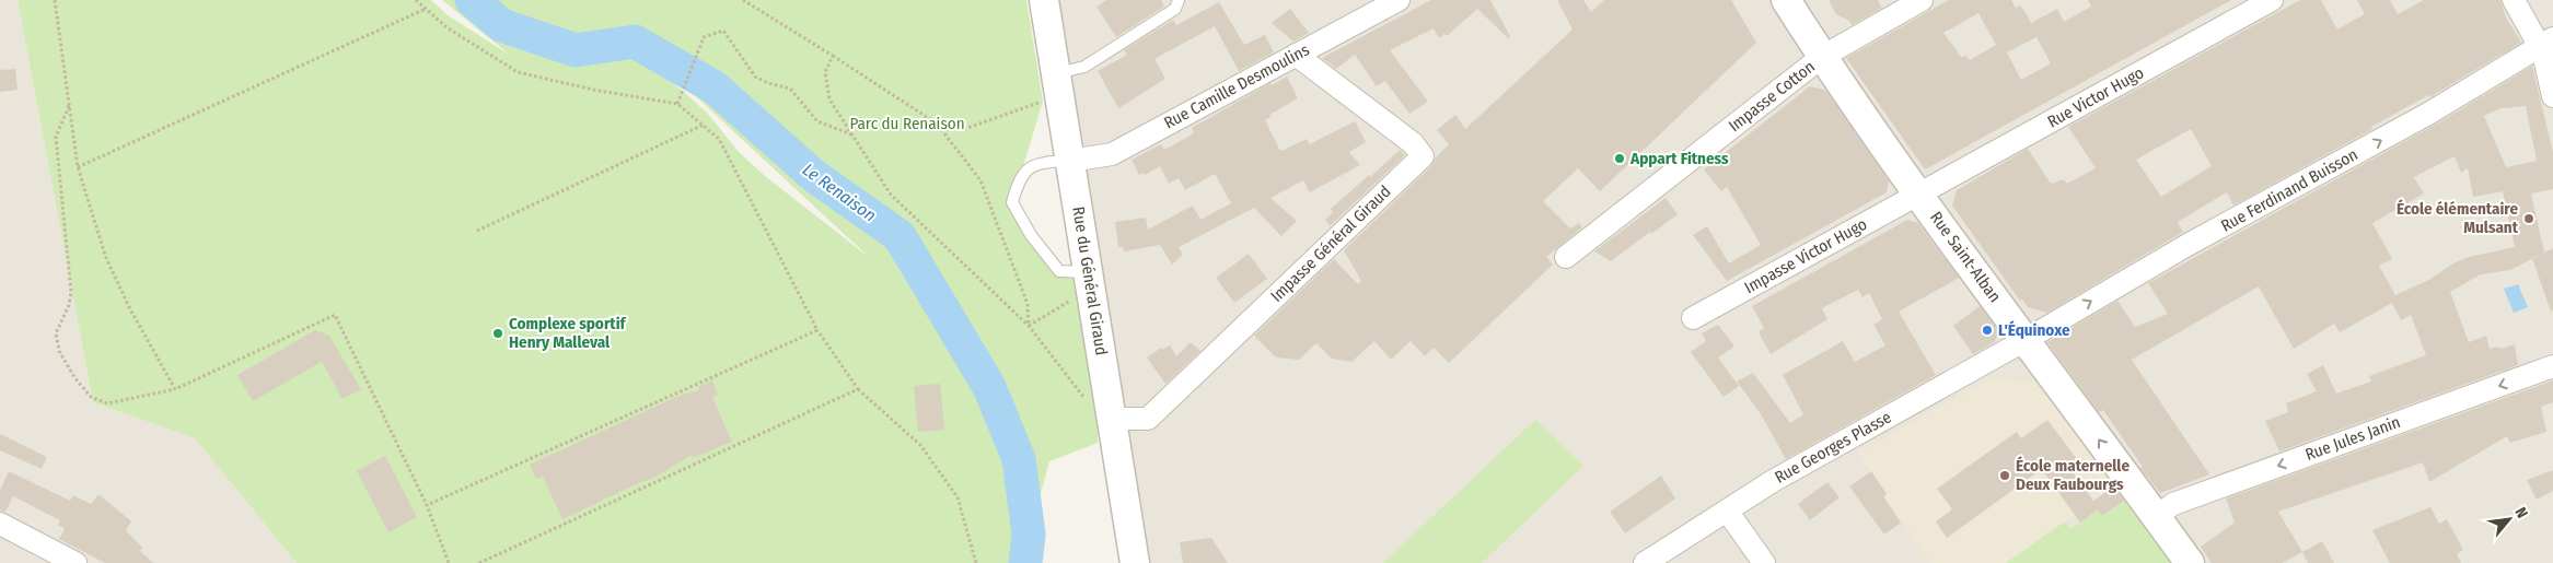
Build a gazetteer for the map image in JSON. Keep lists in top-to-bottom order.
{
  "streets": {
    "street": [
      "Rue Camille Desmoulins",
      "Impasse Cotton",
      "Rue Victor Hugo",
      "Rue Ferdinand Buisson",
      "Impasse Général Giraud",
      "Impasse Victor Hugo",
      "Rue Saint-Alban",
      "Rue du Général Giraud",
      "Rue Jules Janin",
      "Rue Georges Plasse"
    ]
  },
  "crossings": [
    ["Rue Camille Desmoulins", "Impasse Général Giraud"],
    ["Rue Camille Desmoulins", "Rue du Général Giraud"],
    ["Impasse Cotton", "Rue Saint-Alban"],
    ["Rue Victor Hugo", "Impasse Victor Hugo"],
    ["Rue Victor Hugo", "Rue Saint-Alban"],
    ["Rue Ferdinand Buisson", "Rue Saint-Alban"],
    ["Rue Ferdinand Buisson", "Rue Georges Plasse"],
    ["Impasse Général Giraud", "Rue du Général Giraud"],
    ["Impasse Victor Hugo", "Rue Saint-Alban"],
    ["Rue Saint-Alban", "Rue Jules Janin"],
    ["Rue Saint-Alban", "Rue Georges Plasse"]
  ],
  "one_way": ["Rue Ferdinand Buisson", "Rue Jules Janin"],
  "water": ["Le Renaison"],
  "parks": ["Parc du Renaison"],
  "places": [
    "Appart Fitness",
    "École élémentaire Mulsant",
    "L'Équinoxe",
    "Complexe sportif Henry Malleval",
    "École maternelle Deux Faubourgs"
  ],
  "north": "top right"
}
